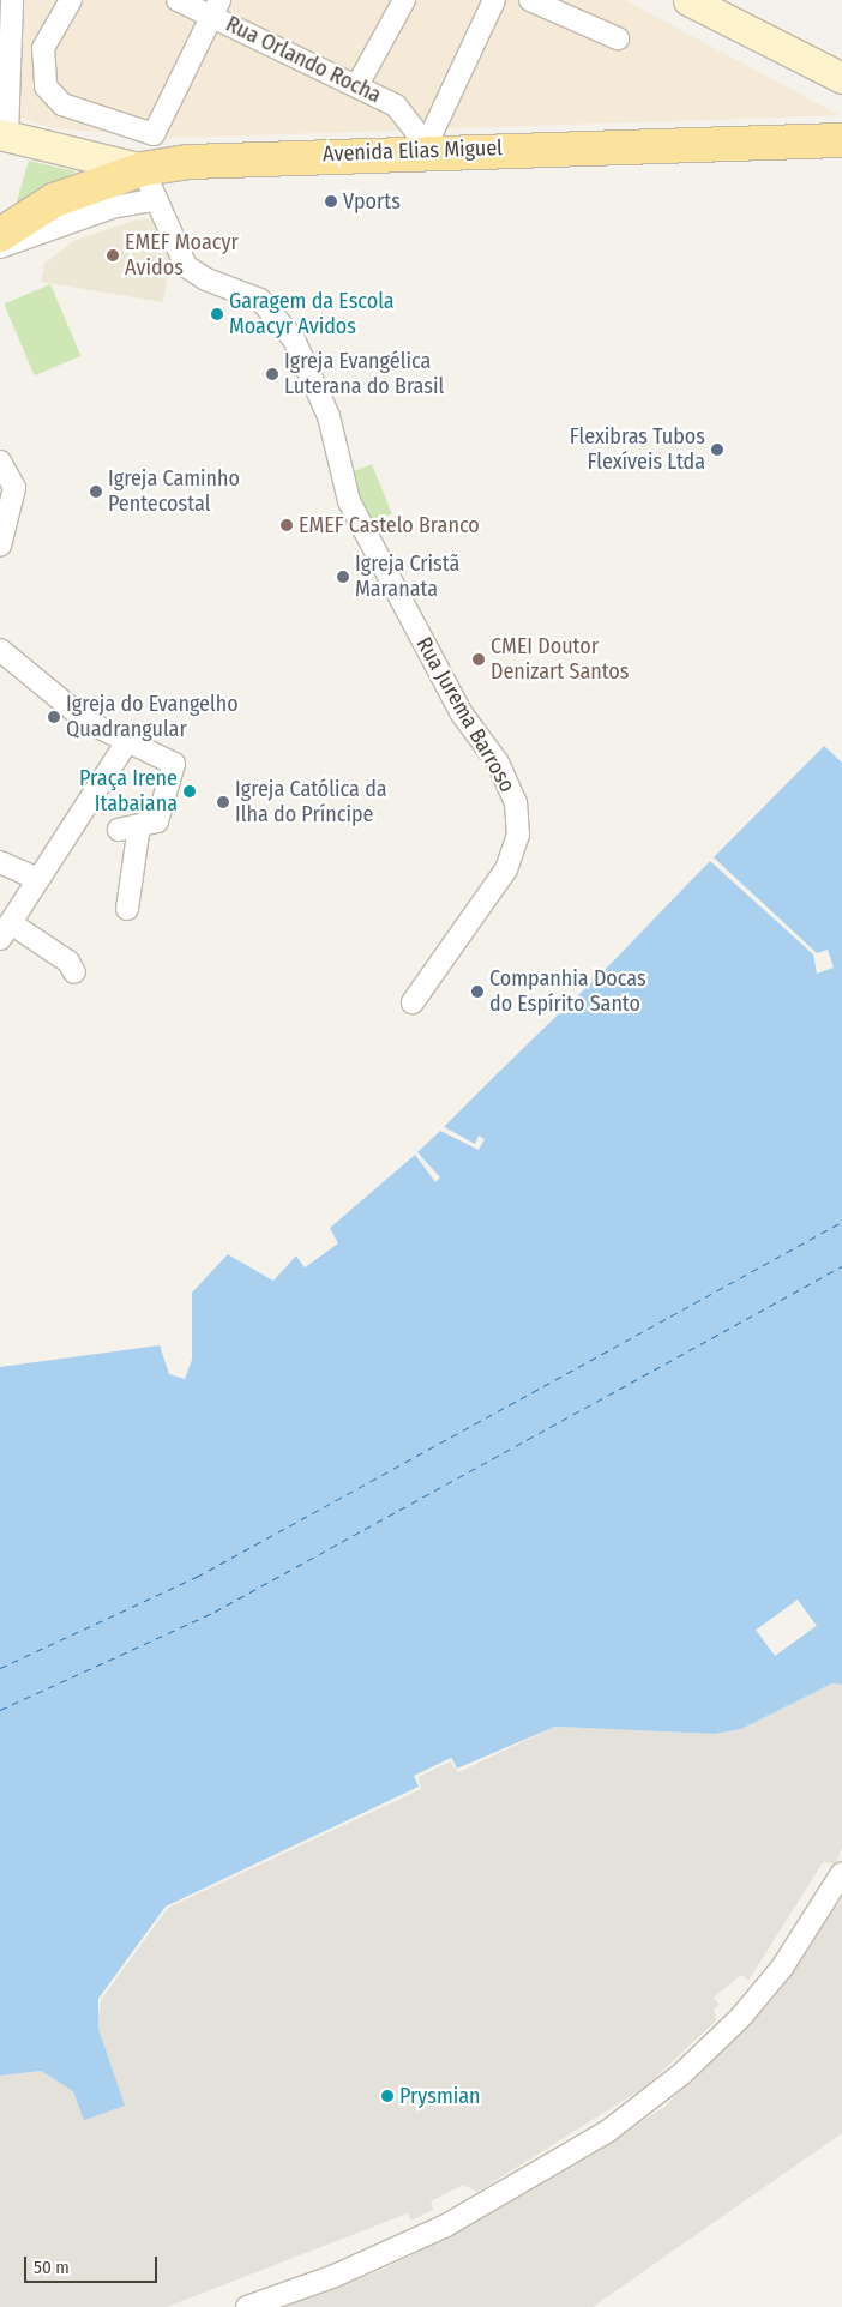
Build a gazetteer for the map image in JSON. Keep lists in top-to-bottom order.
{
  "streets": {
    "main road": ["Avenida Elias Miguel"],
    "street": ["Rua Orlando Rocha", "Rua Jurema Barroso"]
  },
  "crossings": [
    ["Rua Orlando Rocha", "Avenida Elias Miguel"],
    ["Avenida Elias Miguel", "Rua Jurema Barroso"]
  ],
  "places": [
    "Vports",
    "EMEF Moacyr Avidos",
    "Garagem da Escola Moacyr Avidos",
    "Igreja Evangélica Luterana do Brasil",
    "Flexibras Tubos Flexíveis Ltda",
    "Igreja Caminho Pentecostal",
    "EMEF Castelo Branco",
    "Igreja Cristã Maranata",
    "CMEI Doutor Denizart Santos",
    "Igreja do Evangelho Quadrangular",
    "Praça Irene Itabaiana",
    "Igreja Católica da Ilha do Príncipe",
    "Companhia Docas do Espírito Santo",
    "Prysmian"
  ],
  "scale_bar": "50 m"
}
